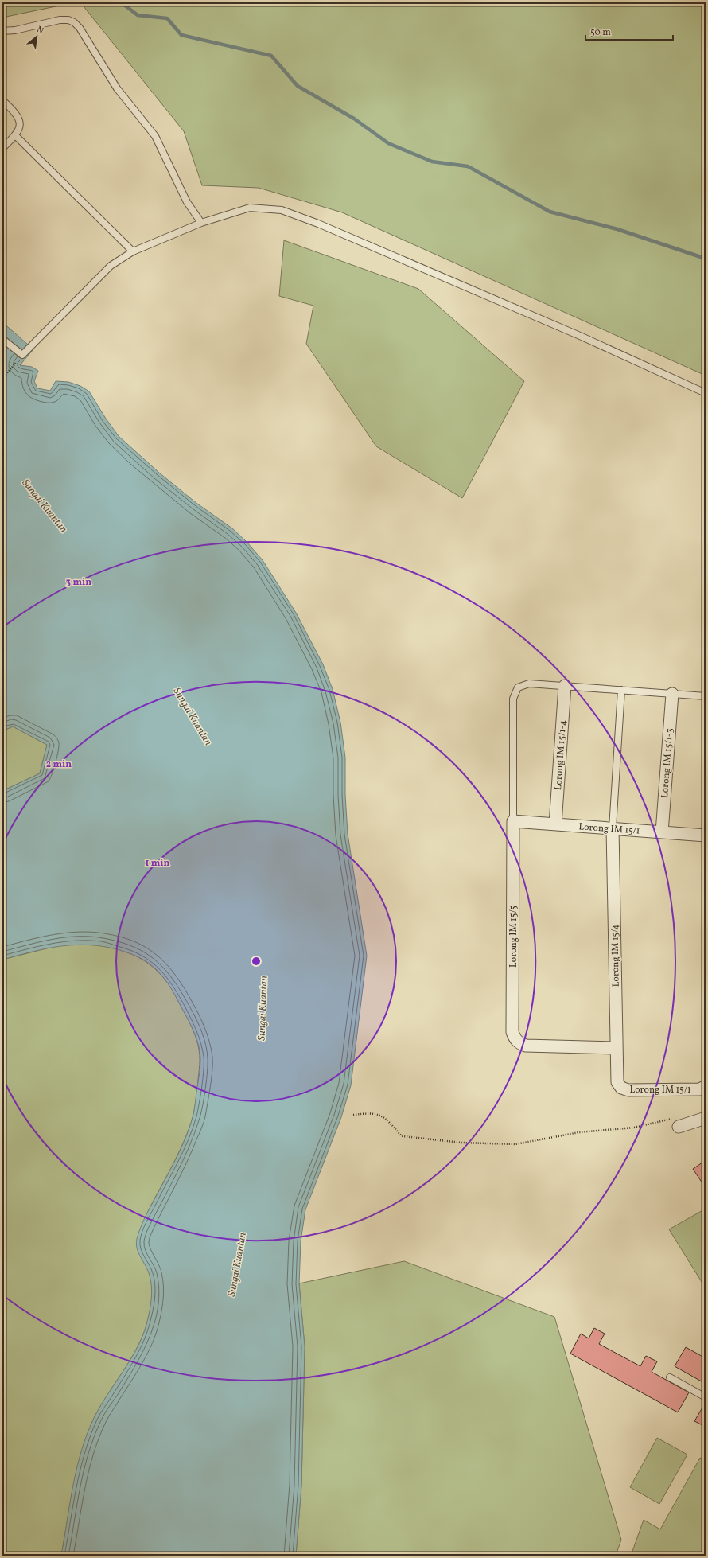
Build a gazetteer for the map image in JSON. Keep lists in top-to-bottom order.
{
  "streets": {
    "street": [
      "Lorong IM 15/1-4",
      "Lorong IM 15/1-3",
      "Lorong IM 15/1",
      "Lorong IM 15/5",
      "Lorong IM 15/4"
    ]
  },
  "crossings": [
    ["Lorong IM 15/1-4", "Lorong IM 15/1"],
    ["Lorong IM 15/1-3", "Lorong IM 15/1"],
    ["Lorong IM 15/1", "Lorong IM 15/5"],
    ["Lorong IM 15/1", "Lorong IM 15/4"],
    ["Lorong IM 15/5", "Lorong IM 15/4"]
  ],
  "water": ["Sungai Kuantan"],
  "scale_bar": "50 m",
  "north": "top right",
  "rings": ["3 min", "2 min", "1 min"]
}
